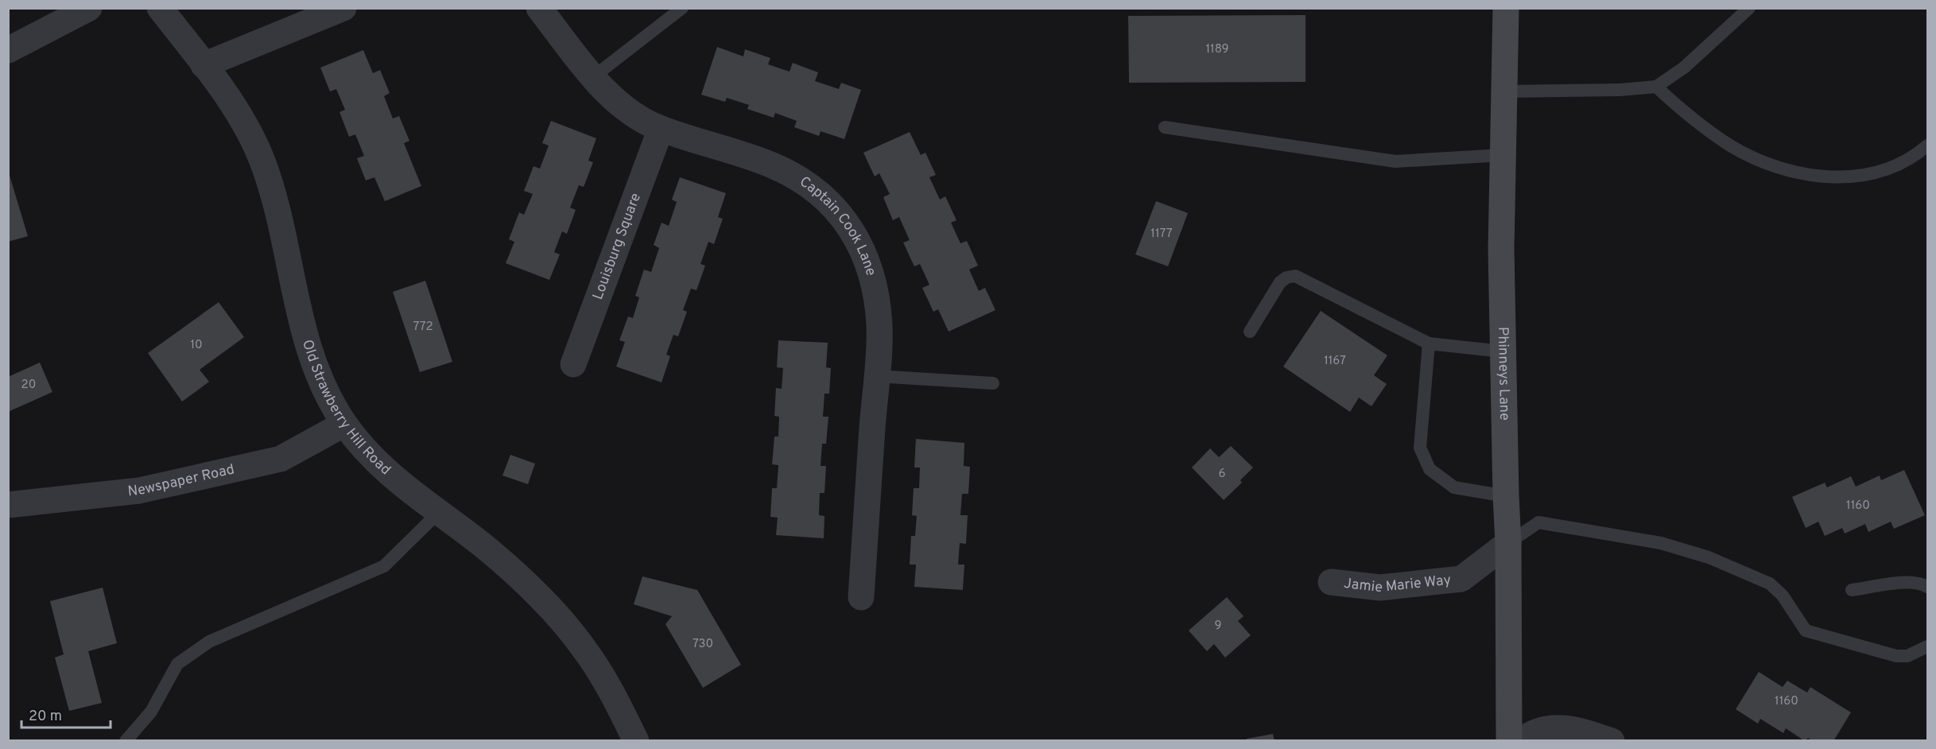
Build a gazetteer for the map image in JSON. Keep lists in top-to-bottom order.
{
  "streets": {
    "main road": ["Phinneys Lane"],
    "street": [
      "Captain Cook Lane",
      "Louisburg Square",
      "Old Strawberry Hill Road",
      "Newspaper Road",
      "Jamie Marie Way"
    ]
  },
  "crossings": [
    ["Captain Cook Lane", "Louisburg Square"],
    ["Phinneys Lane", "Jamie Marie Way"],
    ["Old Strawberry Hill Road", "Newspaper Road"]
  ],
  "house_numbers": [
    "1189",
    "1177",
    "772",
    "10",
    "1167",
    "20",
    "6",
    "1160",
    "9",
    "730",
    "1160"
  ],
  "scale_bar": "20 m"
}
